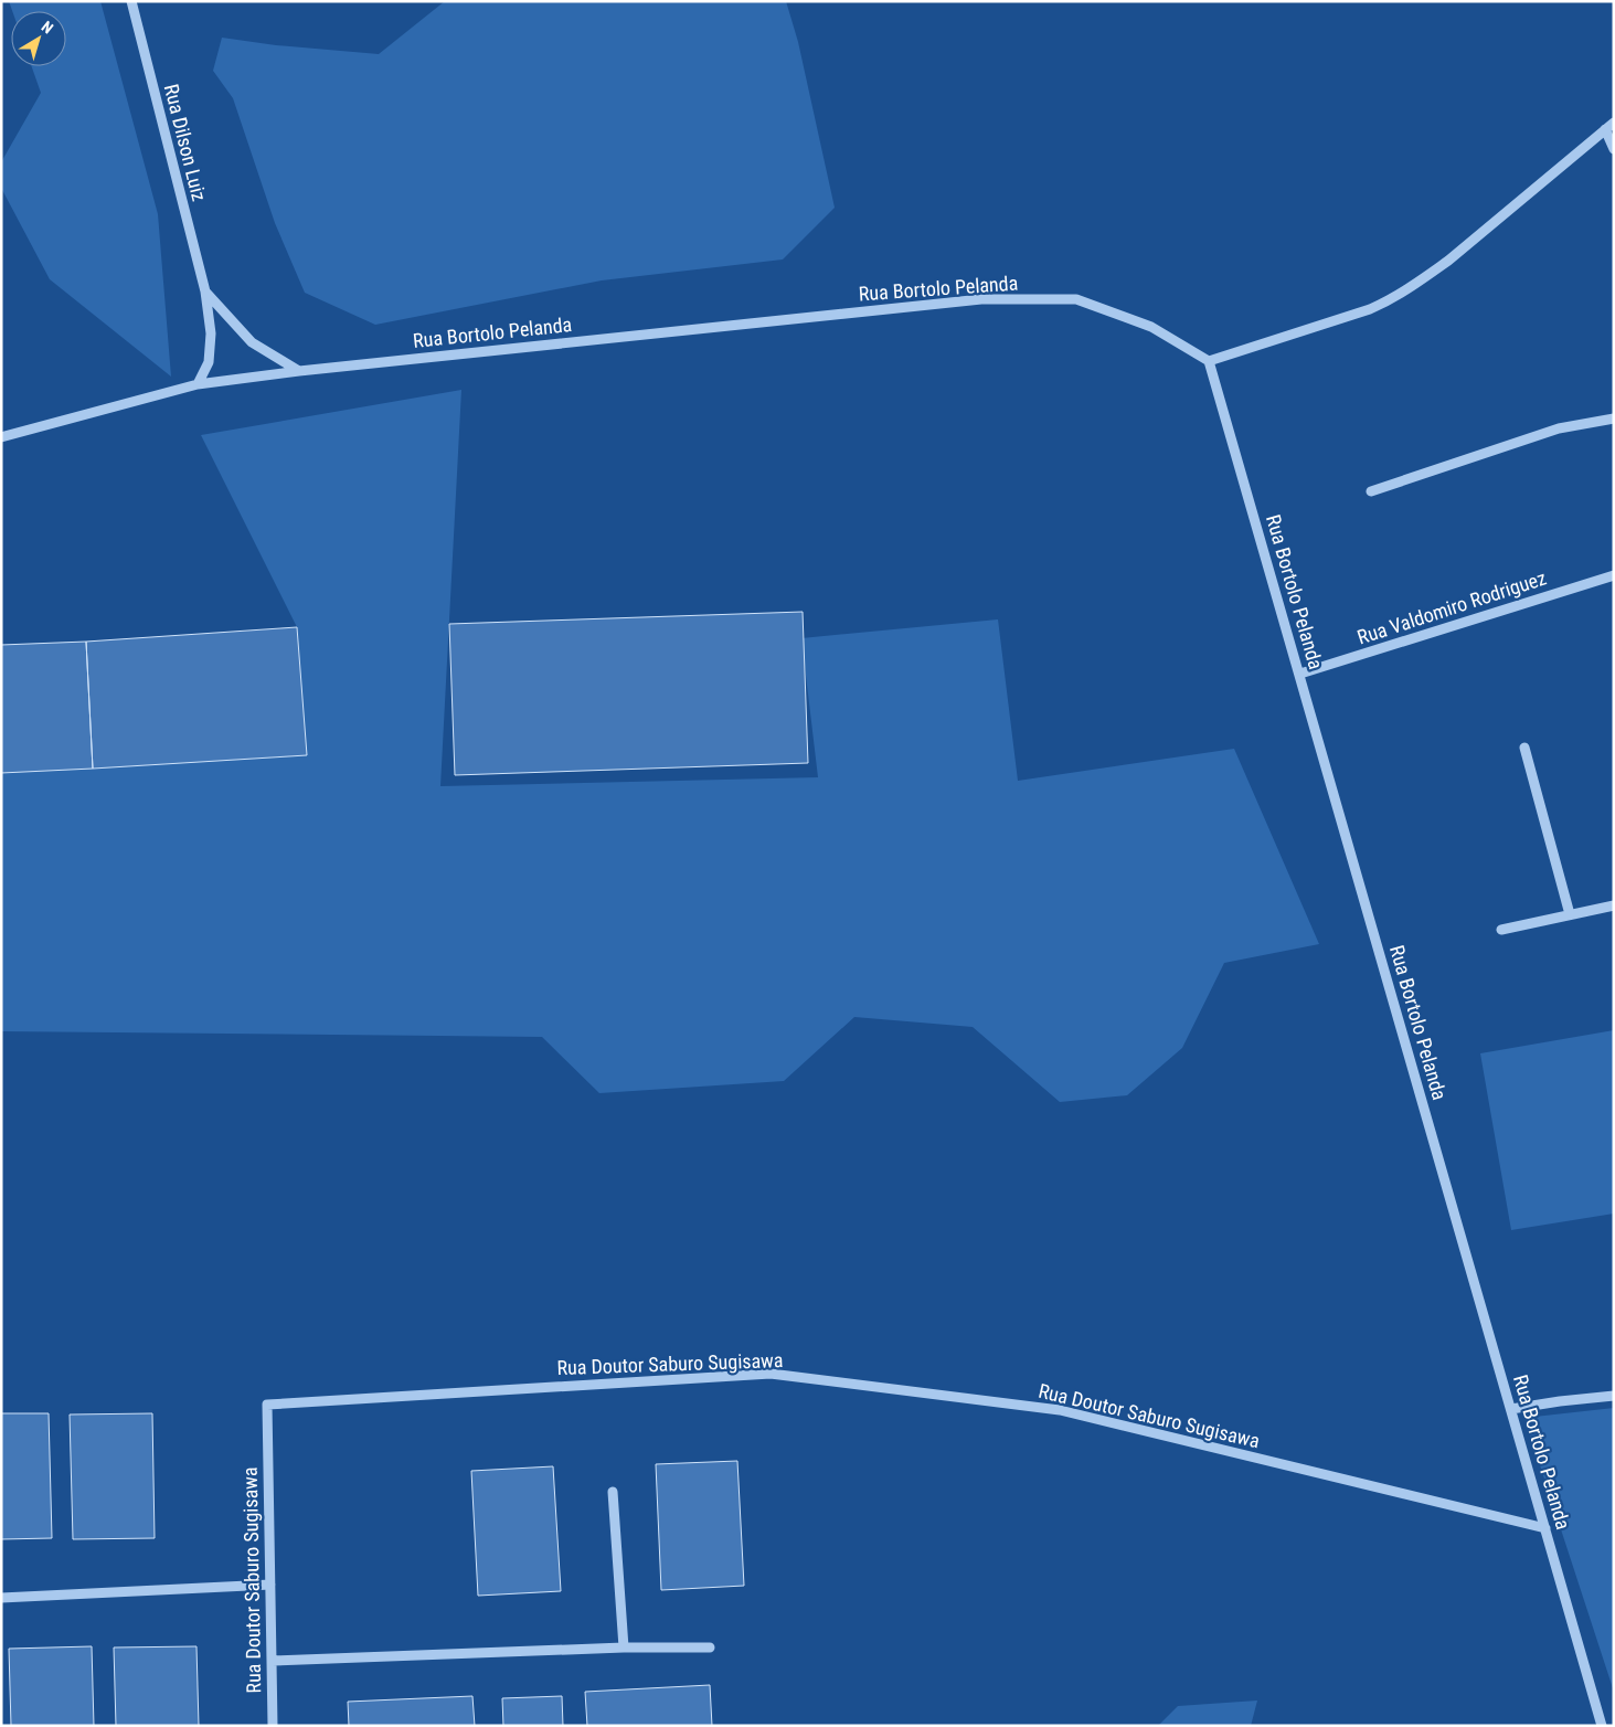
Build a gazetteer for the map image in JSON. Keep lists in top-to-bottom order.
{
  "streets": {
    "street": [
      "Rua Dilson Luiz",
      "Rua Bortolo Pelanda",
      "Rua Valdomiro Rodriguez",
      "Rua Doutor Saburo Sugisawa"
    ]
  },
  "crossings": [
    ["Rua Dilson Luiz", "Rua Bortolo Pelanda"],
    ["Rua Bortolo Pelanda", "Rua Valdomiro Rodriguez"],
    ["Rua Bortolo Pelanda", "Rua Doutor Saburo Sugisawa"]
  ],
  "north": "top right"
}
